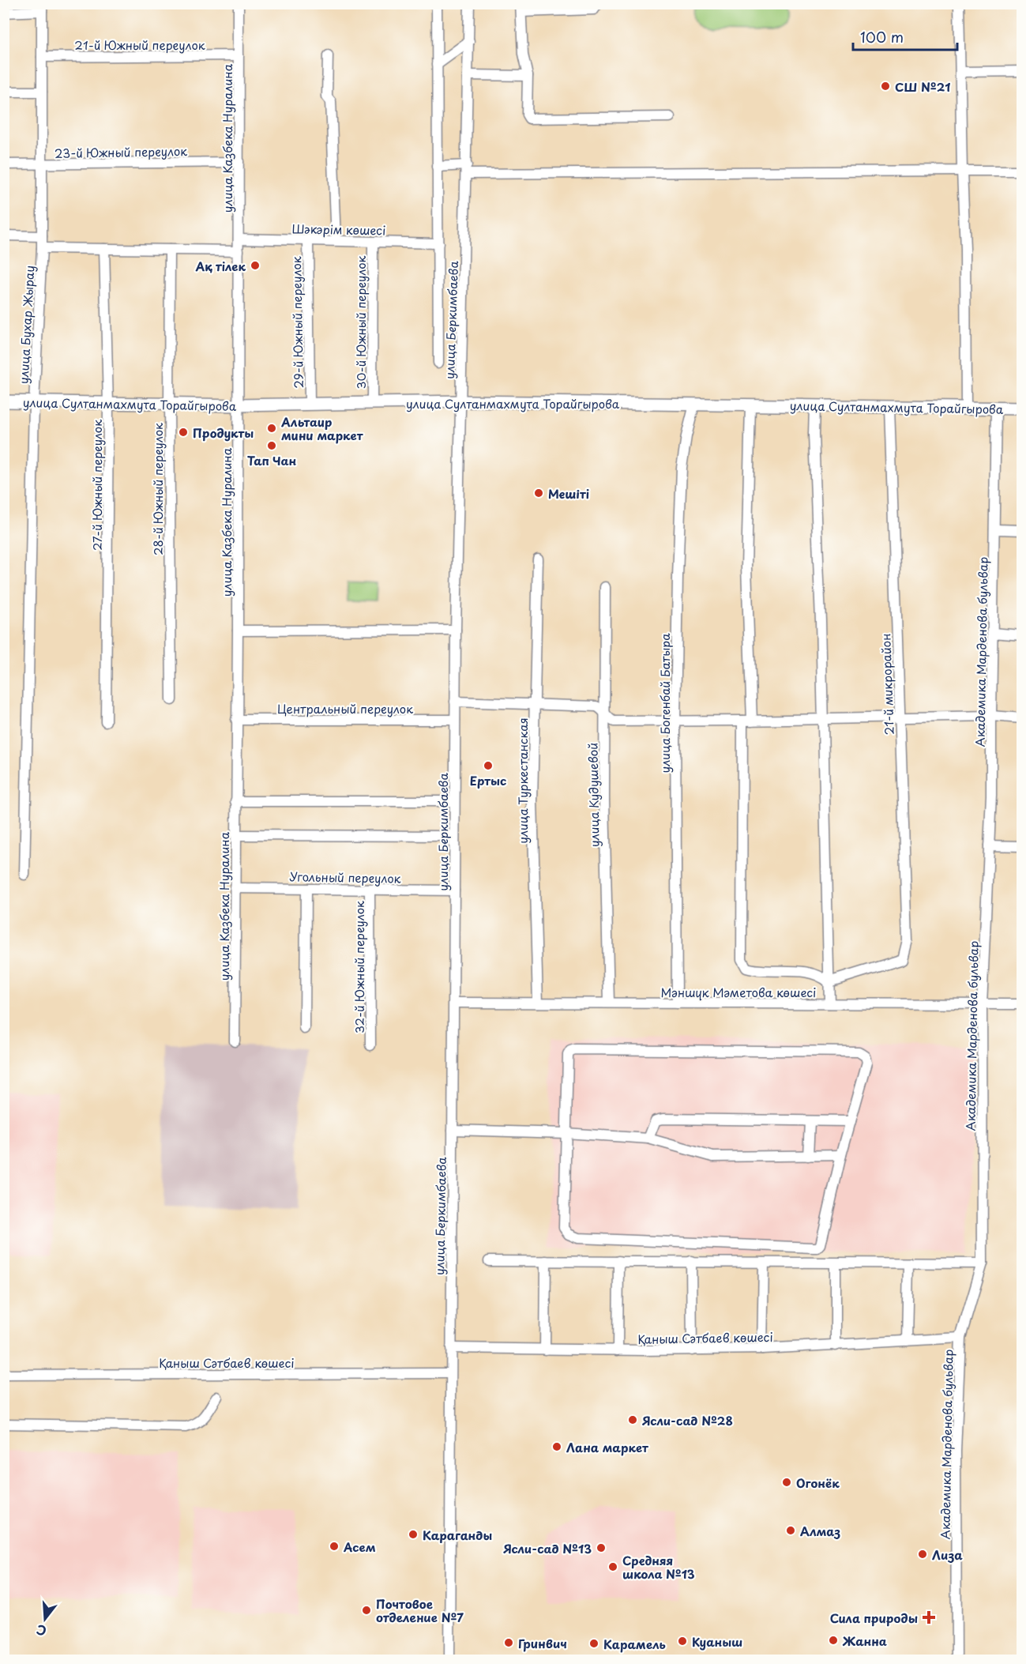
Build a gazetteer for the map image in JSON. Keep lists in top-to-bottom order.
{
  "streets": {
    "main road": ["улица Султанмахмута Торайгырова"],
    "street": [
      "21-й Южный переулок",
      "улица Казбека Нуралина",
      "23-й Южный переулок",
      "Шәкәрім көшесі",
      "улица Беркимбаева",
      "29-й Южный переулок",
      "30-й Южный переулок",
      "улица Бухар Жырау",
      "27-й Южный переулок",
      "28-й Южный переулок",
      "Академика Марденова бульвар",
      "21-й микрорайон",
      "улица Богенбай Батыра",
      "Центральный переулок",
      "улица Туркестанская",
      "улица Кудушевой",
      "Угольный переулок",
      "32-й Южный переулок",
      "Мәншүк Мәметова көшесі",
      "Қаныш Сәтбаев көшесі"
    ]
  },
  "crossings": [
    ["21-й Южный переулок", "улица Казбека Нуралина"],
    ["21-й Южный переулок", "улица Бухар Жырау"],
    ["улица Казбека Нуралина", "23-й Южный переулок"],
    ["улица Казбека Нуралина", "Шәкәрім көшесі"],
    ["улица Казбека Нуралина", "улица Султанмахмута Торайгырова"],
    ["улица Казбека Нуралина", "Центральный переулок"],
    ["улица Казбека Нуралина", "Угольный переулок"],
    ["23-й Южный переулок", "улица Бухар Жырау"],
    ["Шәкәрім көшесі", "29-й Южный переулок"],
    ["Шәкәрім көшесі", "30-й Южный переулок"],
    ["улица Беркимбаева", "улица Султанмахмута Торайгырова"],
    ["улица Беркимбаева", "Центральный переулок"],
    ["улица Беркимбаева", "Угольный переулок"],
    ["улица Беркимбаева", "Мәншүк Мәметова көшесі"],
    ["улица Беркимбаева", "Қаныш Сәтбаев көшесі"],
    ["29-й Южный переулок", "улица Султанмахмута Торайгырова"],
    ["30-й Южный переулок", "улица Султанмахмута Торайгырова"],
    ["улица Бухар Жырау", "улица Султанмахмута Торайгырова"],
    ["улица Султанмахмута Торайгырова", "27-й Южный переулок"],
    ["улица Султанмахмута Торайгырова", "28-й Южный переулок"],
    ["улица Султанмахмута Торайгырова", "Академика Марденова бульвар"],
    ["улица Султанмахмута Торайгырова", "21-й микрорайон"],
    ["улица Султанмахмута Торайгырова", "улица Богенбай Батыра"],
    ["Академика Марденова бульвар", "Мәншүк Мәметова көшесі"],
    ["Академика Марденова бульвар", "Қаныш Сәтбаев көшесі"],
    ["улица Богенбай Батыра", "Мәншүк Мәметова көшесі"],
    ["улица Туркестанская", "Мәншүк Мәметова көшесі"],
    ["улица Кудушевой", "Мәншүк Мәметова көшесі"],
    ["Угольный переулок", "32-й Южный переулок"]
  ],
  "places": {
    "other": [
      "СШ №21",
      "Ақ тілек",
      "Альтаир мини маркет",
      "Продукты",
      "Тап Чан",
      "Мешіті",
      "Ертыс",
      "Ясли-сад №28",
      "Лана маркет",
      "Огонёк",
      "Алмаз",
      "Караганды",
      "Асем",
      "Ясли-сад №13",
      "Лиза",
      "Средняя школа №13",
      "Почтовое отделение №7",
      "Жанна",
      "Куаныш",
      "Гринвич",
      "Карамель"
    ],
    "health": ["Сила природы"]
  },
  "scale_bar": "100 m",
  "north": "bottom"
}
